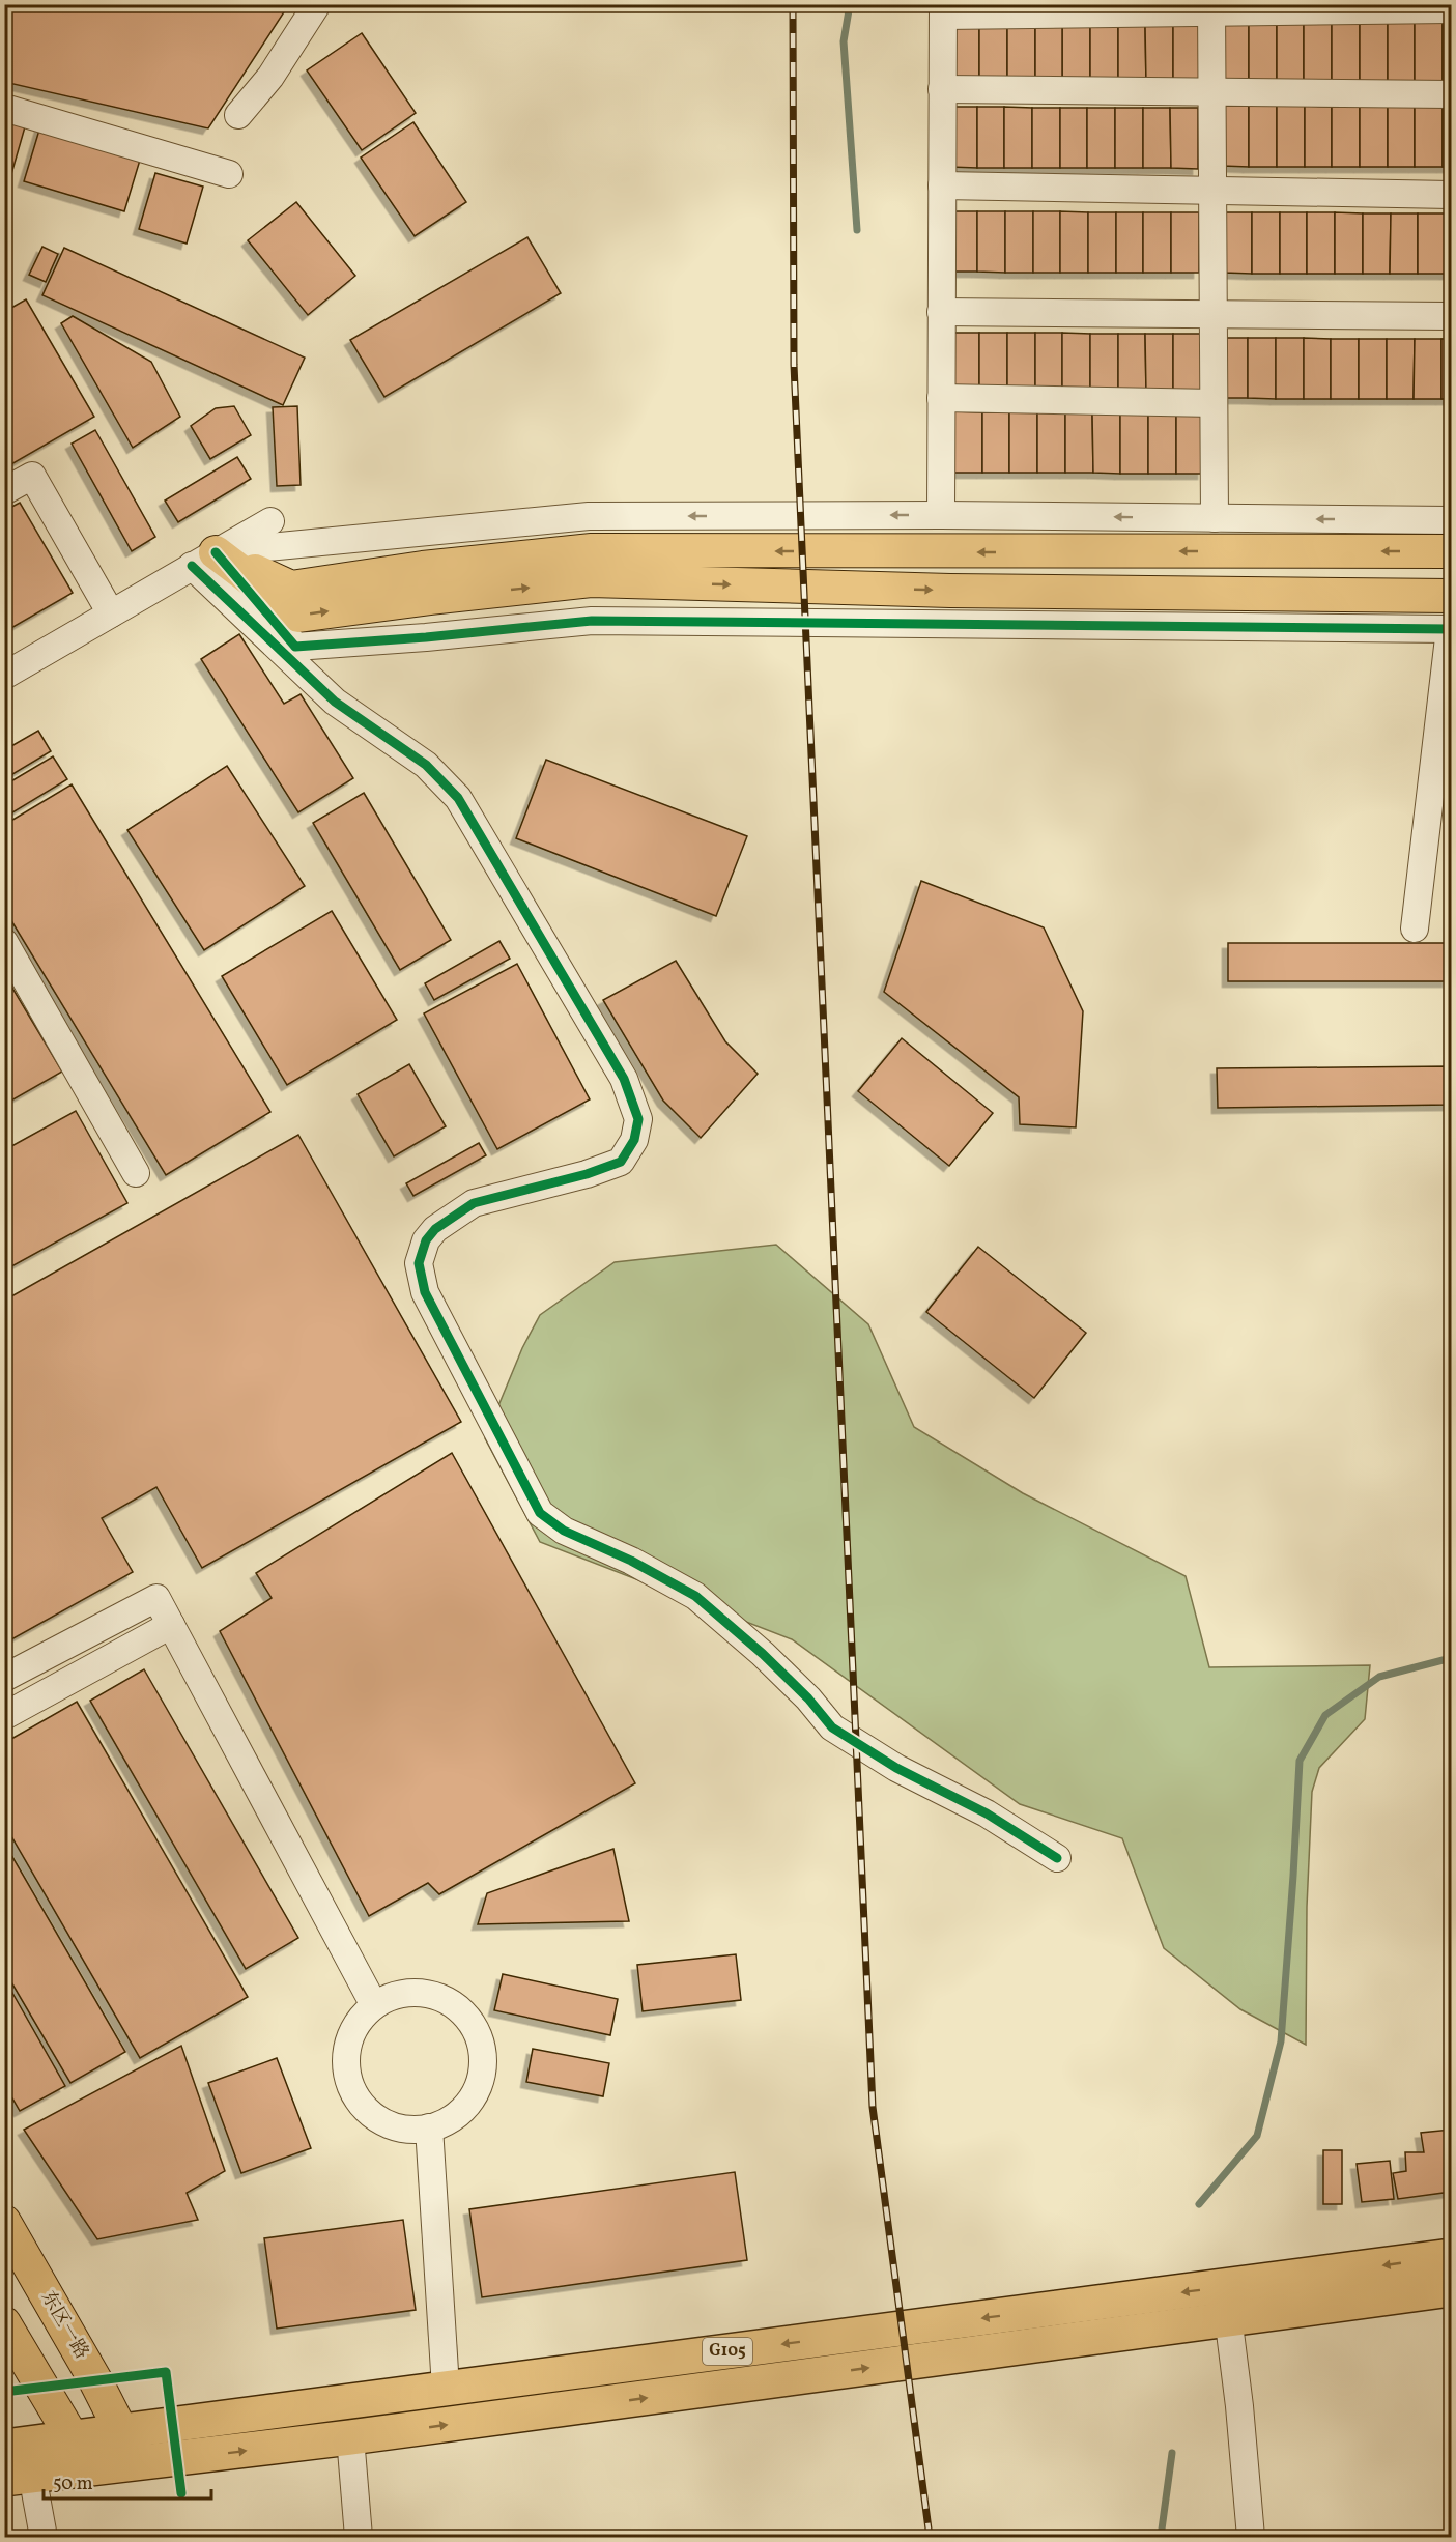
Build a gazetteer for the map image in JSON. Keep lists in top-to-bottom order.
{
  "streets": {
    "highway": ["G105"],
    "main road": ["东区一路"]
  },
  "crossings": [
    ["东区一路", "G105"]
  ],
  "scale_bar": "50 m"
}
